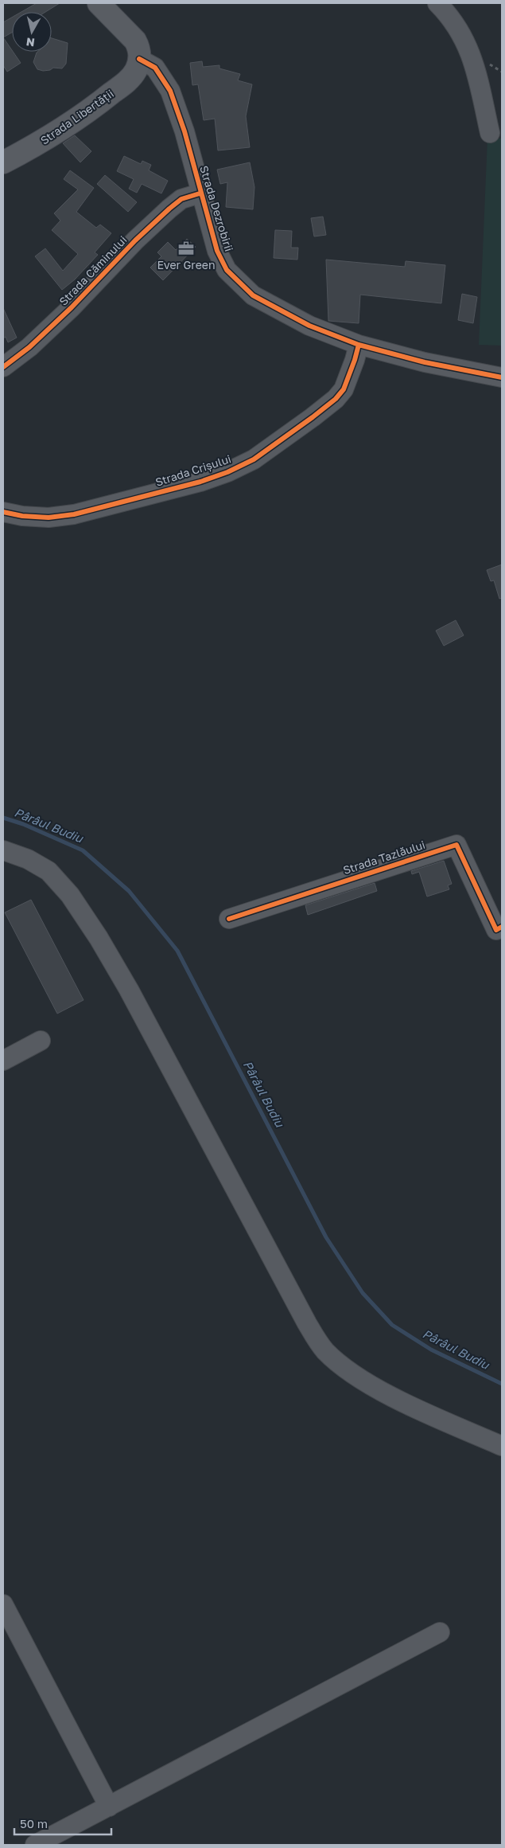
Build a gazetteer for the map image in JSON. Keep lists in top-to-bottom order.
{
  "streets": {
    "main road": ["Strada Libertății"],
    "street": [
      "Strada Dezrobirii",
      "Strada Căminului",
      "Strada Crișului",
      "Strada Tazlăului"
    ]
  },
  "crossings": [
    ["Strada Libertății", "Strada Dezrobirii"],
    ["Strada Dezrobirii", "Strada Căminului"],
    ["Strada Dezrobirii", "Strada Crișului"]
  ],
  "water": ["Pârâul Budiu"],
  "places": {
    "office": ["Ever Green"]
  },
  "scale_bar": "50 m",
  "north": "bottom"
}
